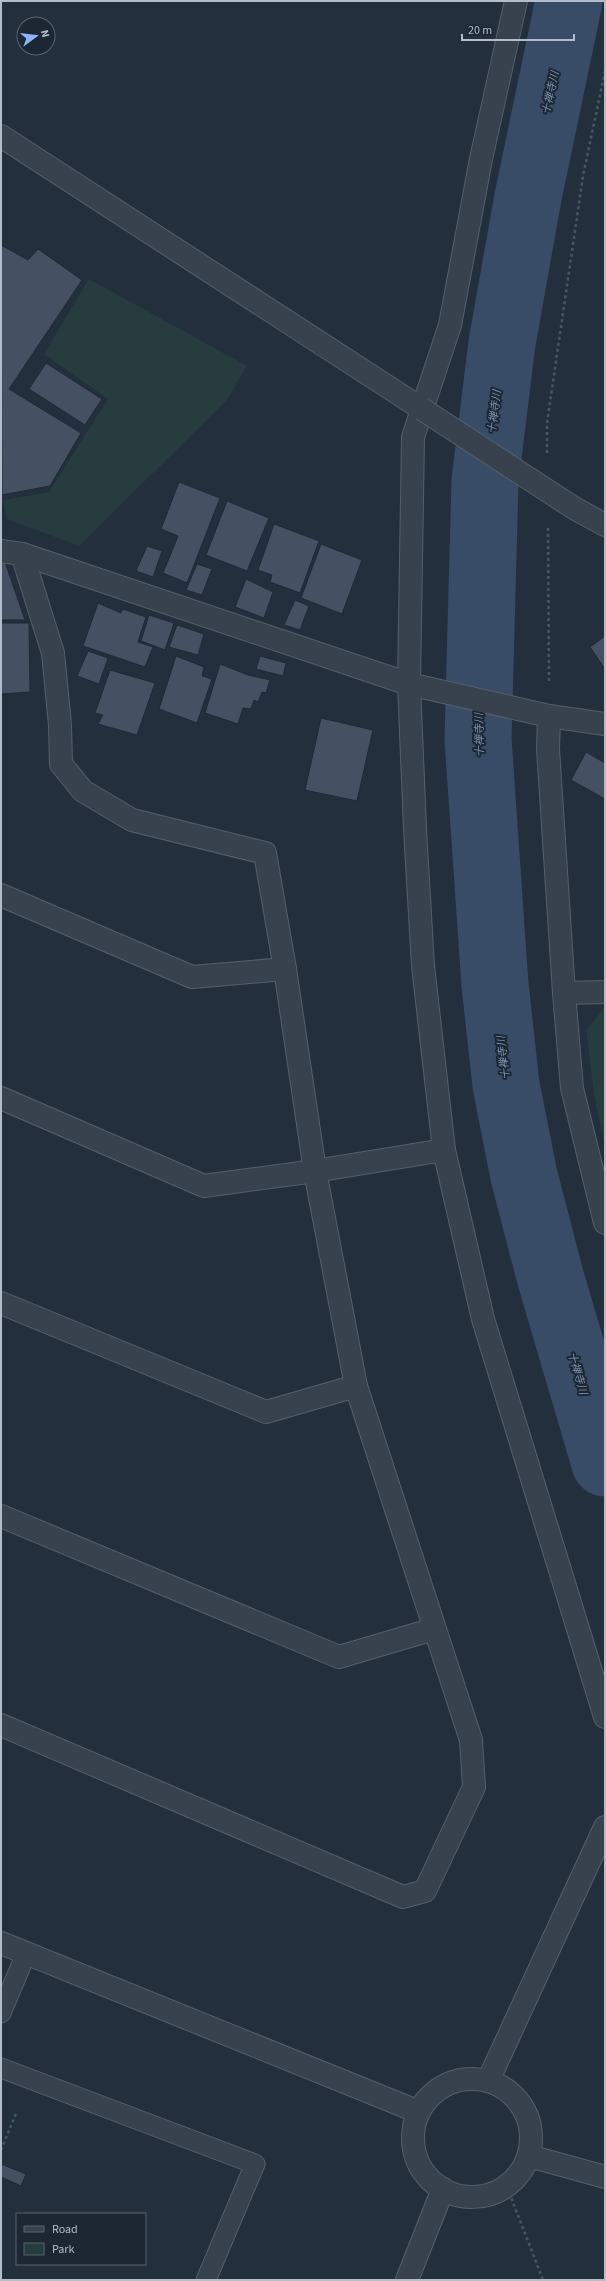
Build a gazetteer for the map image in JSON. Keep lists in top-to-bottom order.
{
  "water": ["十禅寺川"],
  "legend": ["Road", "Park"],
  "scale_bar": "20 m",
  "north": "right"
}
